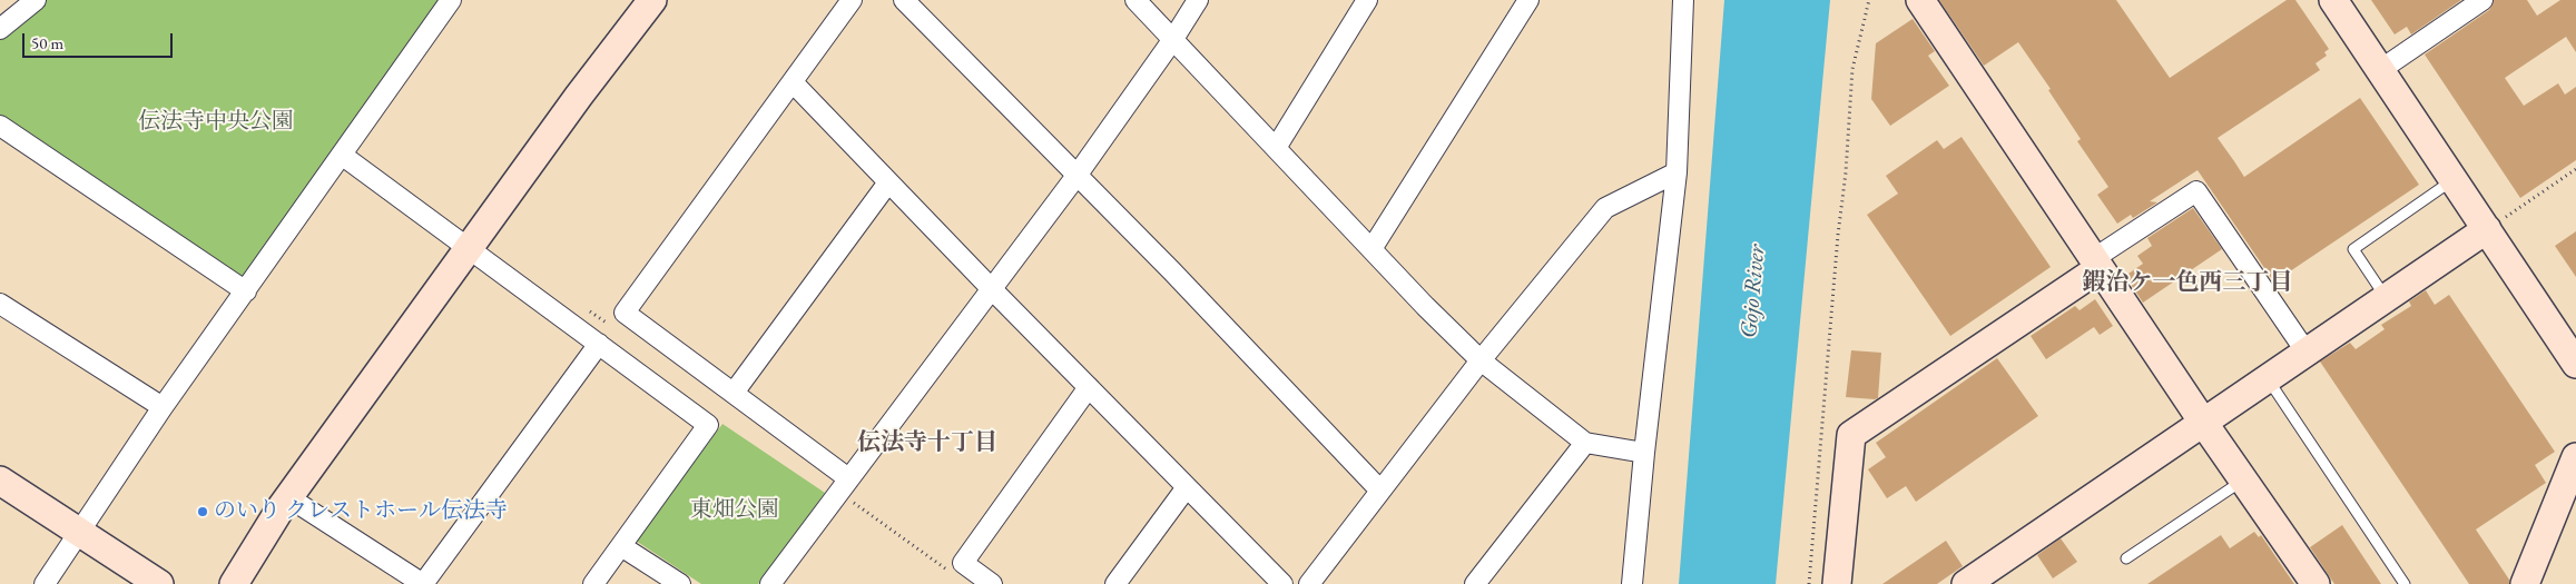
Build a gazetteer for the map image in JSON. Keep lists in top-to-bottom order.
{
  "districts": ["鍜治ケ一色西三丁目", "伝法寺十丁目"],
  "water": ["Gojo River"],
  "parks": ["伝法寺中央公園", "東畑公園"],
  "places": ["のいり クレストホール伝法寺"],
  "scale_bar": "50 m"
}
